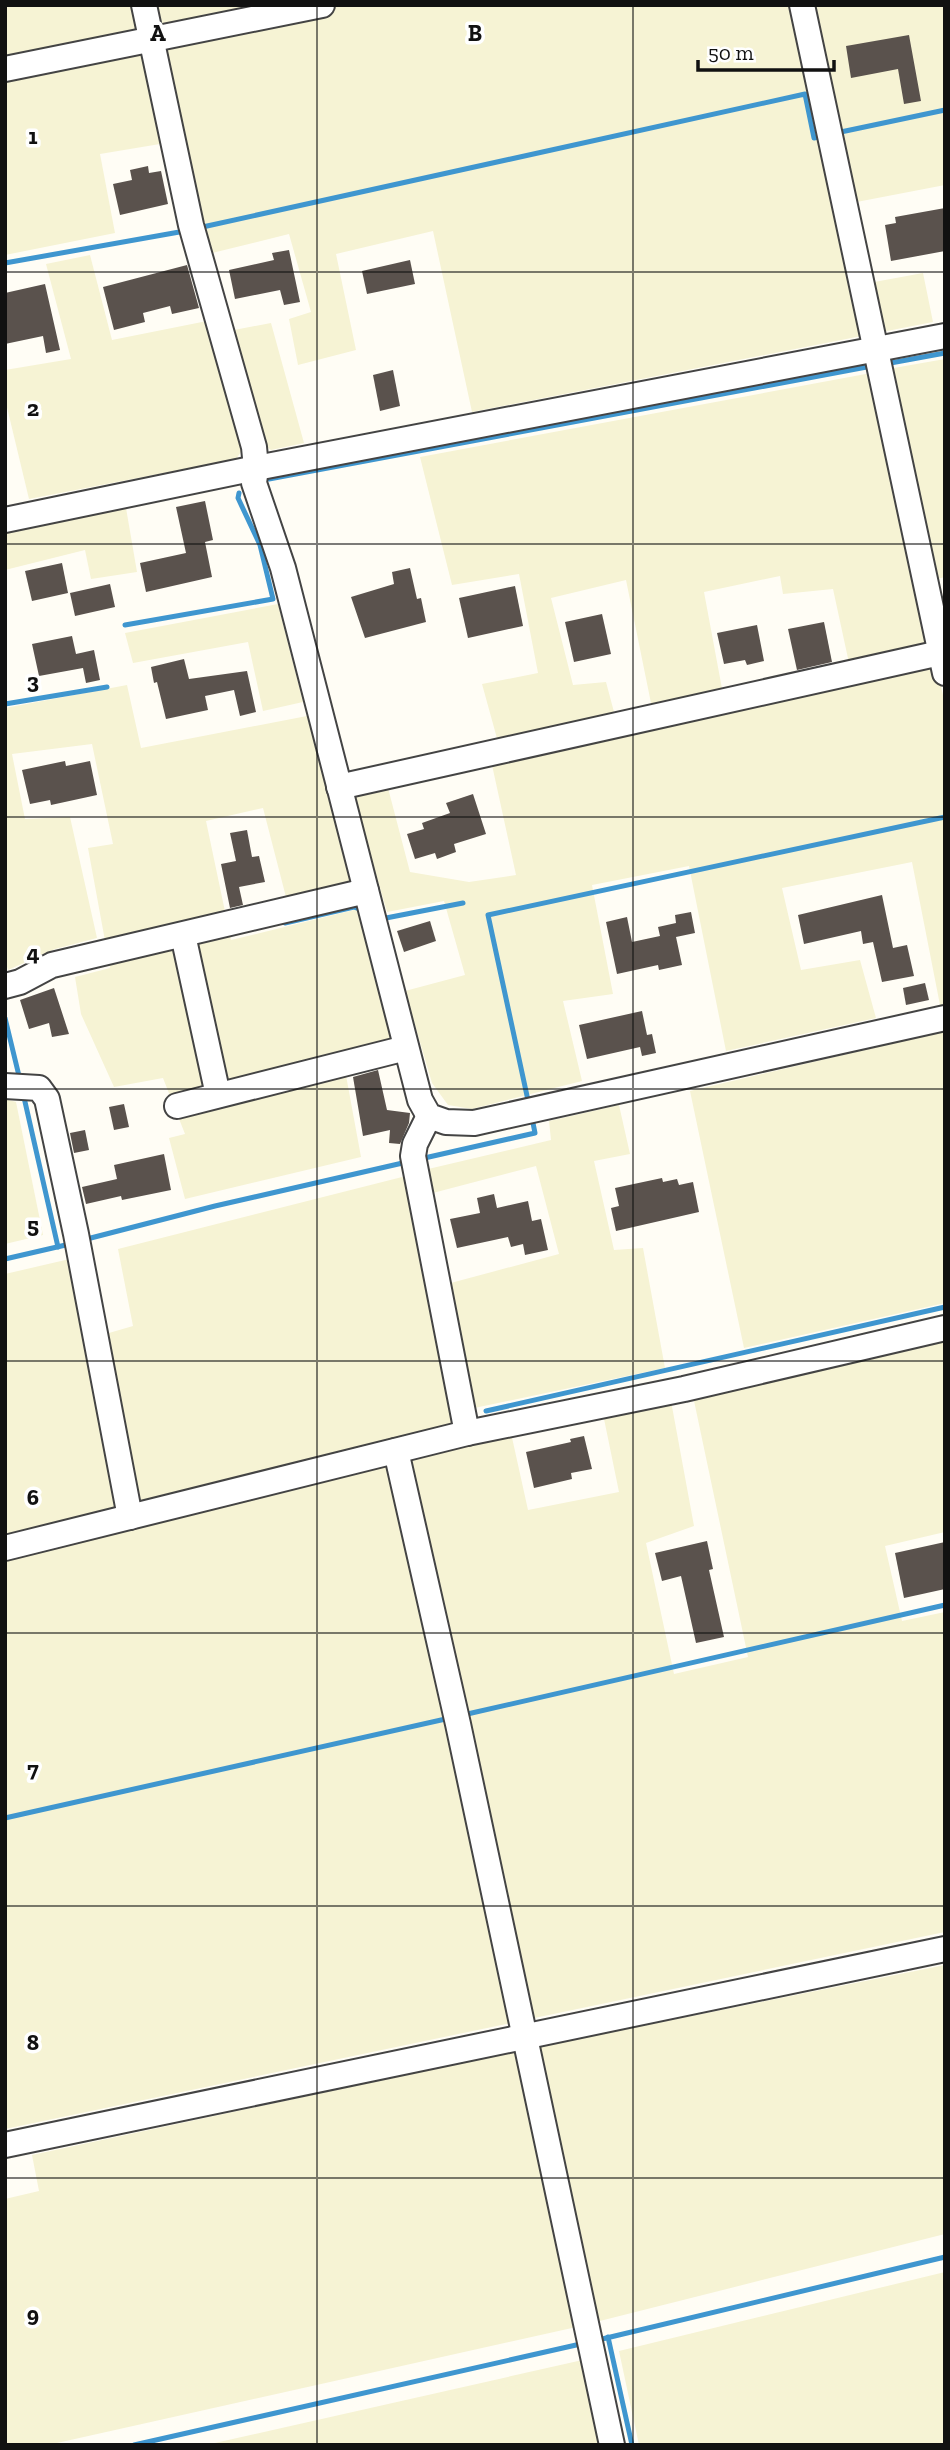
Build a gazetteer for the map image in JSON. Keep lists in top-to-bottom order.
{
  "scale_bar": "50 m",
  "grid": {
    "columns": ["A", "B"],
    "rows": [
      "1",
      "2",
      "3",
      "4",
      "5",
      "6",
      "7",
      "8",
      "9"
    ]
  }
}
